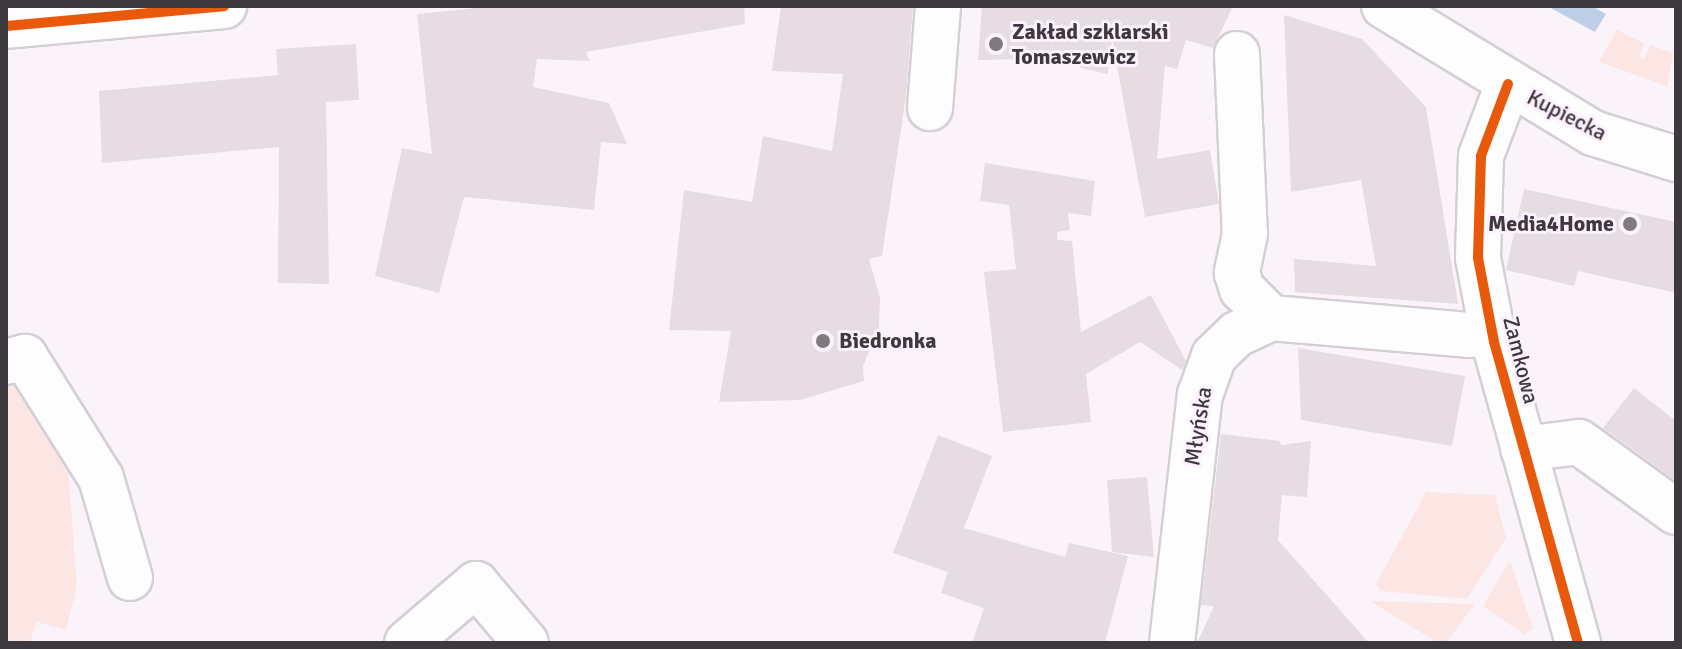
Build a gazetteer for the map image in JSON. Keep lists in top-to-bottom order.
{
  "streets": {
    "street": ["Kupiecka", "Zamkowa", "Młyńska"]
  },
  "crossings": [
    ["Kupiecka", "Zamkowa"]
  ],
  "places": ["Zakład szklarski Tomaszewicz", "Media4Home", "Biedronka"]
}
